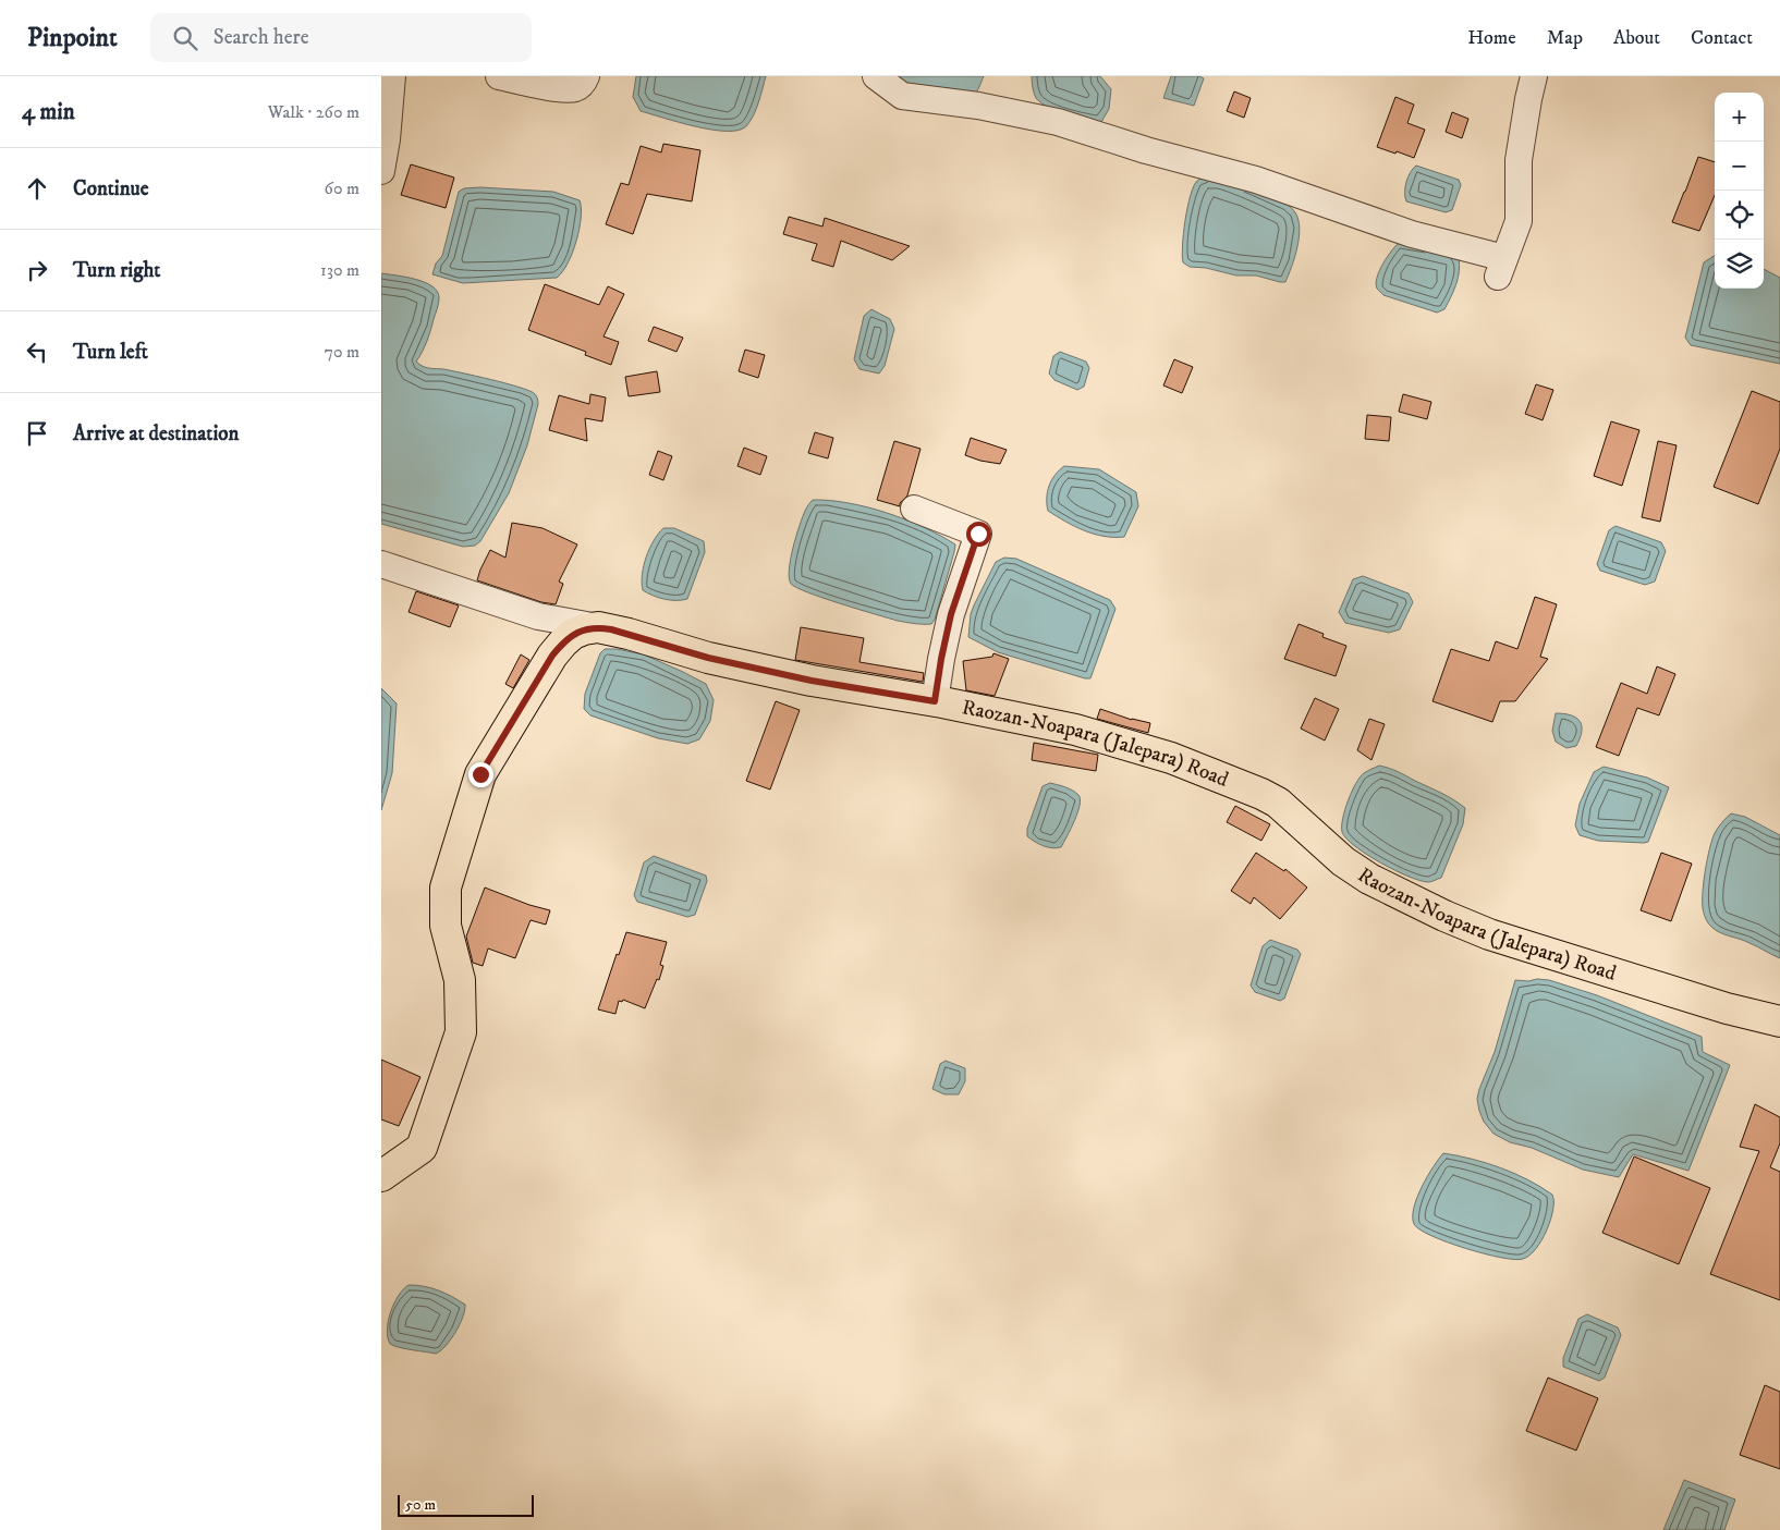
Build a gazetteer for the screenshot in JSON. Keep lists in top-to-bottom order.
{
  "streets": {
    "main road": ["Raozan-Noapara (Jalepara) Road"]
  },
  "scale_bar": "50 m",
  "page": {
    "header": "Pinpoint",
    "search": "Search here",
    "nav": [
      "Home",
      "Map",
      "About",
      "Contact"
    ],
    "heading": ["4 min", "Walk · 260 m"],
    "map_buttons": ["+", "−"],
    "list": [
      ["Continue", "60 m"],
      ["Turn right", "130 m"],
      ["Turn left", "70 m"],
      "Arrive at destination"
    ],
    "scale": "50 m"
  }
}
